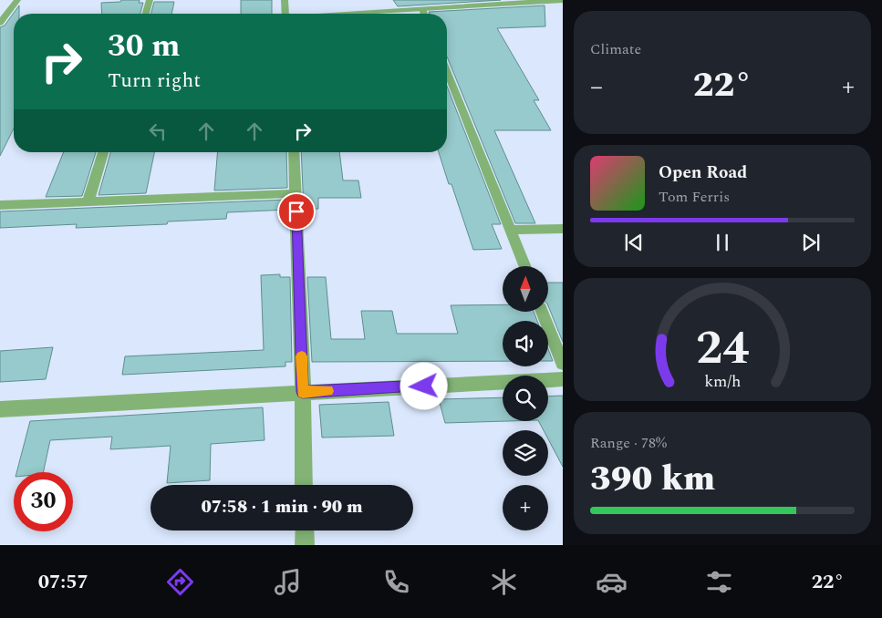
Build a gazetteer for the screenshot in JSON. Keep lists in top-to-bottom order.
{
  "north": "top",
  "page": {
    "tile": [
      "Climate",
      ["Range · 78%", "390 km"]
    ],
    "turn": ["30 m", "Turn right"],
    "heat": ["−", "22°", "+"],
    "song": ["Open Road", "Tom Ferris"],
    "map_buttons": "+",
    "limit": "30",
    "trip": "07:58 · 1 min · 90 m",
    "tabs": ["07:57", "22°"],
    "gauge": ["24", "km/h"]
  }
}
